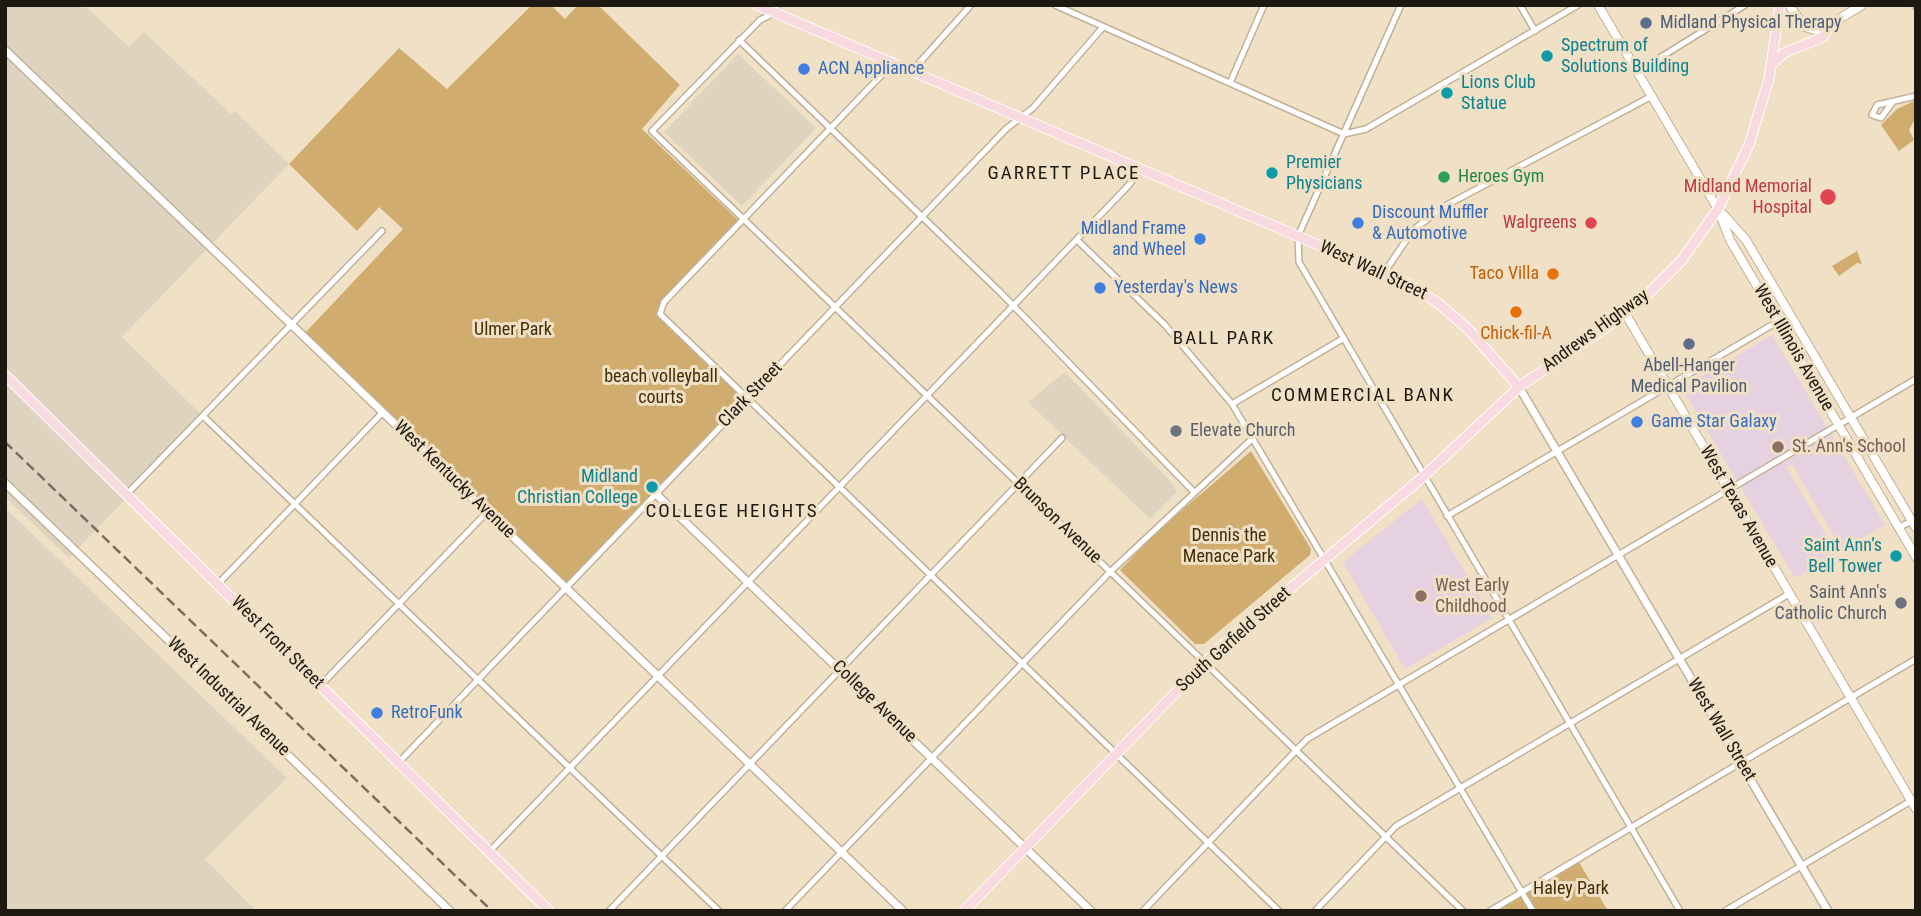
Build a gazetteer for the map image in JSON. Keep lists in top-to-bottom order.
{
  "streets": {
    "main road": [
      "West Wall Street",
      "Andrews Highway",
      "West Illinois Avenue",
      "West Texas Avenue",
      "South Garfield Street",
      "West Front Street"
    ],
    "street": [
      "Clark Street",
      "West Kentucky Avenue",
      "Brunson Avenue",
      "West Industrial Avenue",
      "College Avenue"
    ]
  },
  "crossings": [
    ["West Wall Street", "Andrews Highway"],
    ["West Wall Street", "Clark Street"],
    ["West Wall Street", "South Garfield Street"],
    ["Andrews Highway", "West Illinois Avenue"],
    ["Andrews Highway", "West Texas Avenue"],
    ["Andrews Highway", "South Garfield Street"],
    ["Clark Street", "West Kentucky Avenue"],
    ["Clark Street", "Brunson Avenue"],
    ["Clark Street", "West Front Street"],
    ["Clark Street", "College Avenue"],
    ["Brunson Avenue", "South Garfield Street"],
    ["South Garfield Street", "College Avenue"]
  ],
  "districts": [
    "GARRETT PLACE",
    "BALL PARK",
    "COMMERCIAL BANK",
    "COLLEGE HEIGHTS"
  ],
  "parks": [
    "Ulmer Park",
    "beach volleyball courts",
    "Dennis the Menace Park",
    "Haley Park"
  ],
  "places": [
    "Midland Physical Therapy",
    "Spectrum of Solutions Building",
    "ACN Appliance",
    "Lions Club Statue",
    "Premier Physicians",
    "Heroes Gym",
    "Midland Memorial Hospital",
    "Discount Muffler & Automotive",
    "Walgreens",
    "Midland Frame and Wheel",
    "Taco Villa",
    "Yesterday's News",
    "Chick-fil-A",
    "Abell-Hanger Medical Pavilion",
    "Game Star Galaxy",
    "Elevate Church",
    "St. Ann's School",
    "Midland Christian College",
    "Saint Ann’s Bell Tower",
    "West Early Childhood",
    "Saint Ann's Catholic Church",
    "RetroFunk"
  ]
}
